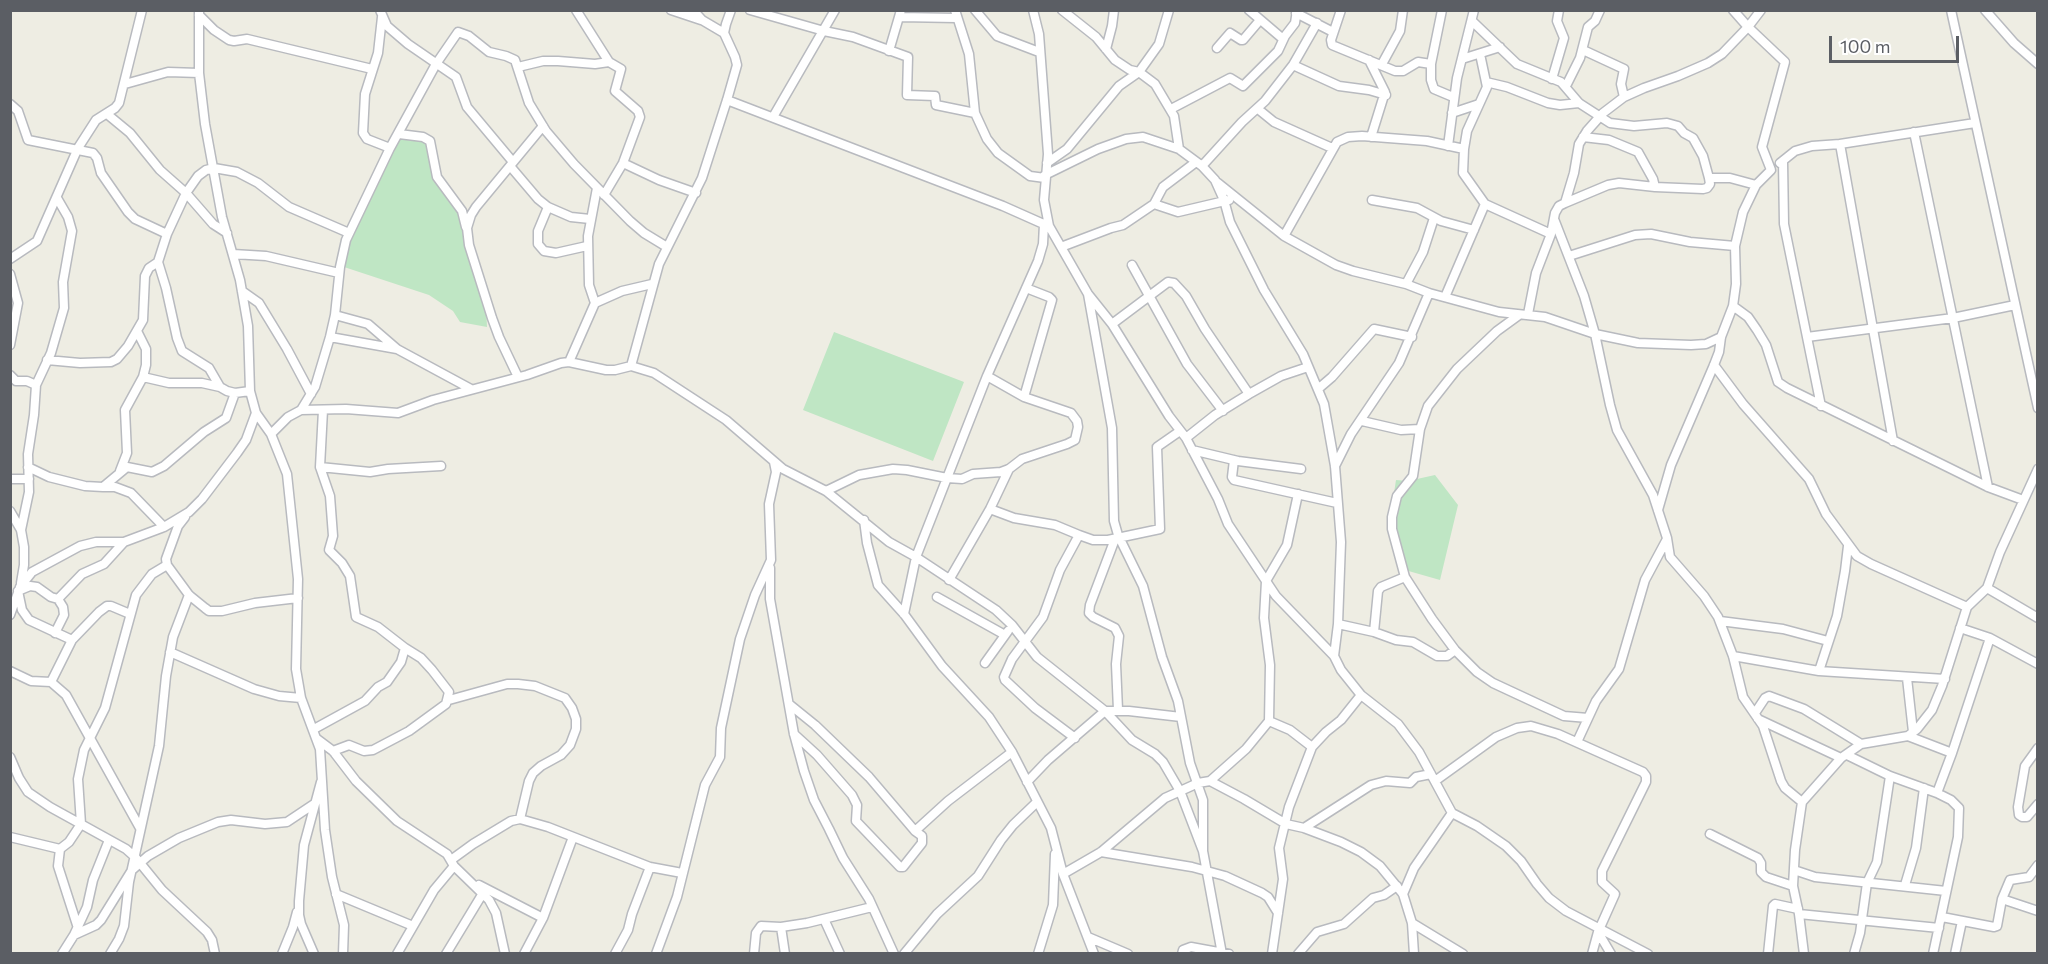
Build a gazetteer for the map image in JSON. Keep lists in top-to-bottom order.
{
  "scale_bar": "100 m"
}
